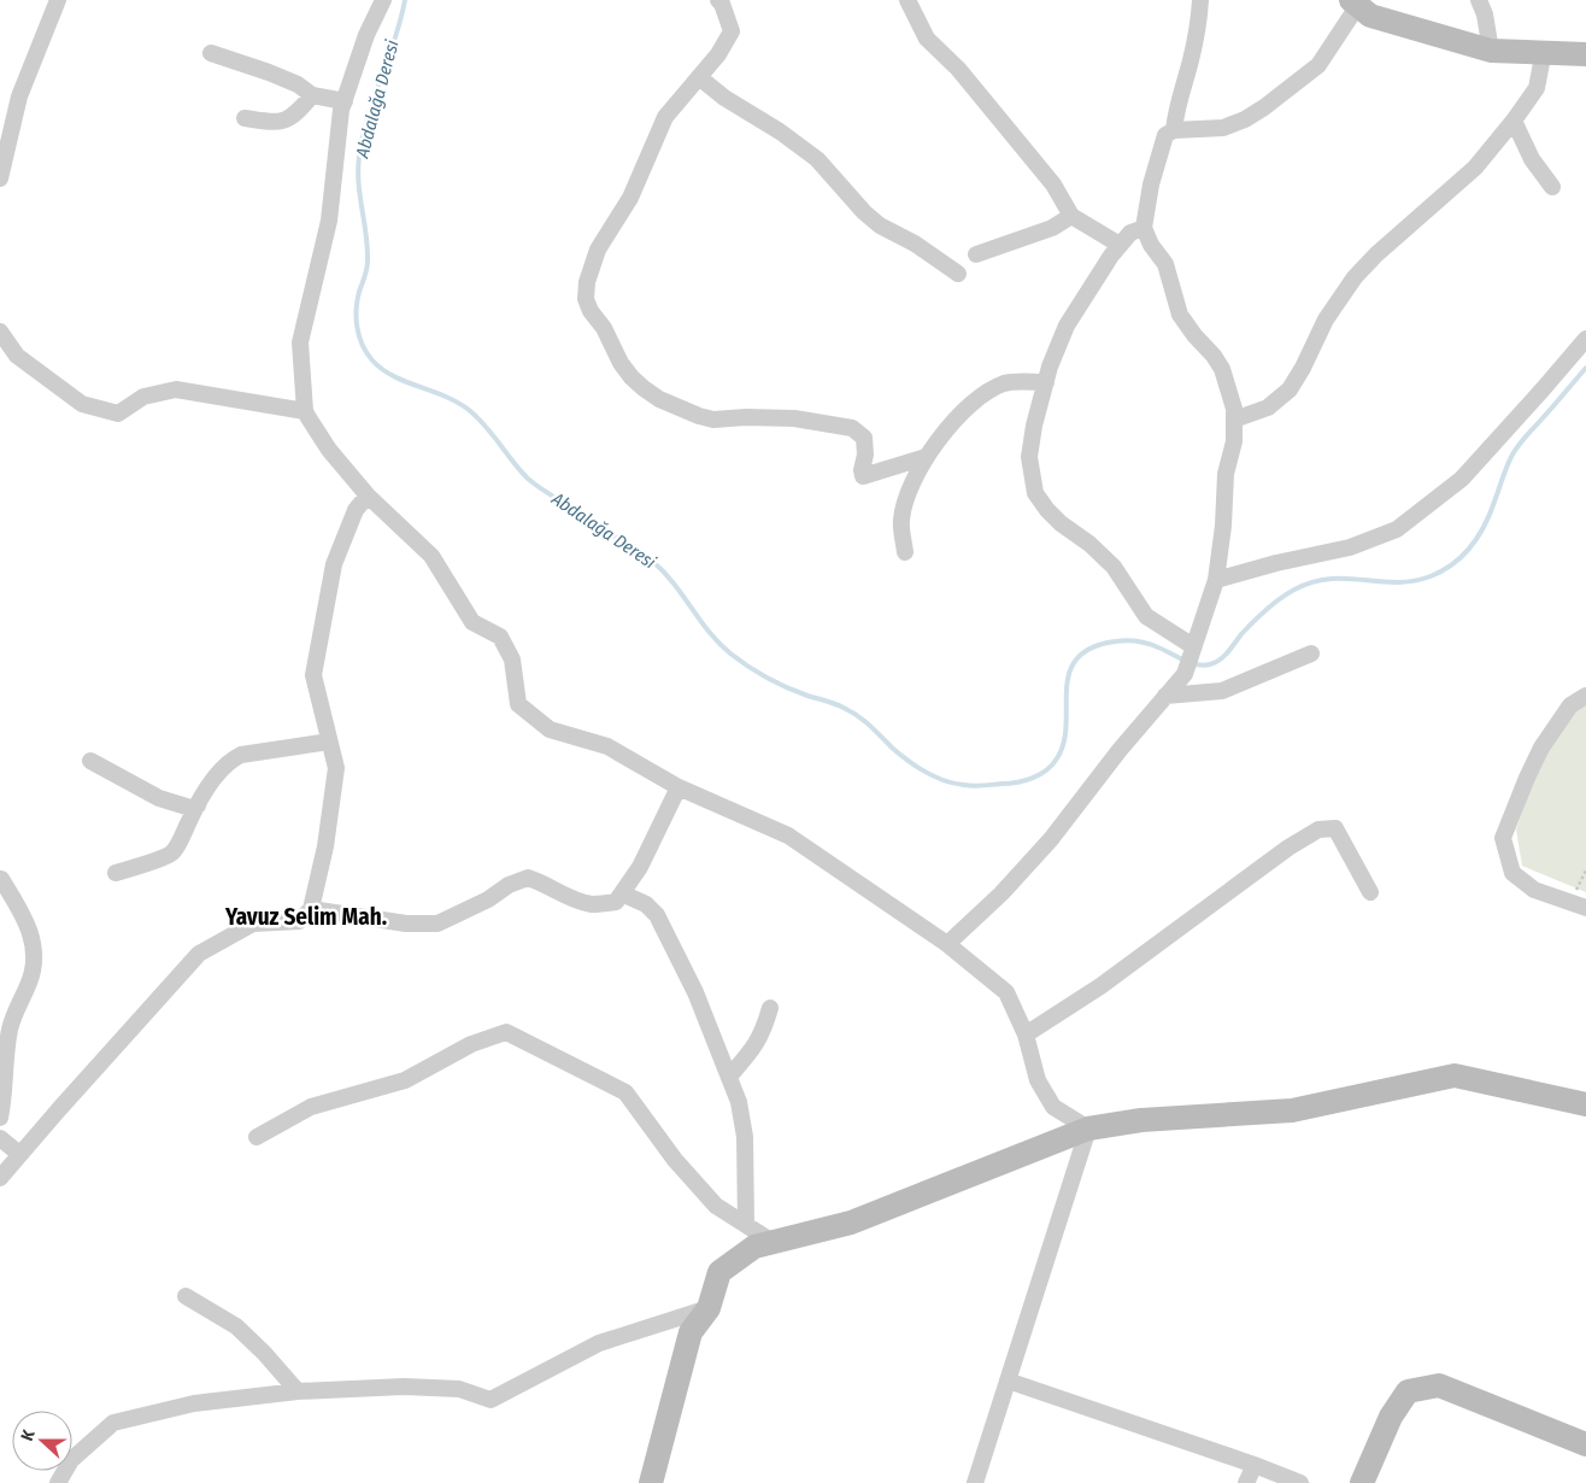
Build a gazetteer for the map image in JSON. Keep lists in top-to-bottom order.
{
  "districts": ["Yavuz Selim Mah."],
  "water": ["Abdalağa Deresi"],
  "north": "left"
}
